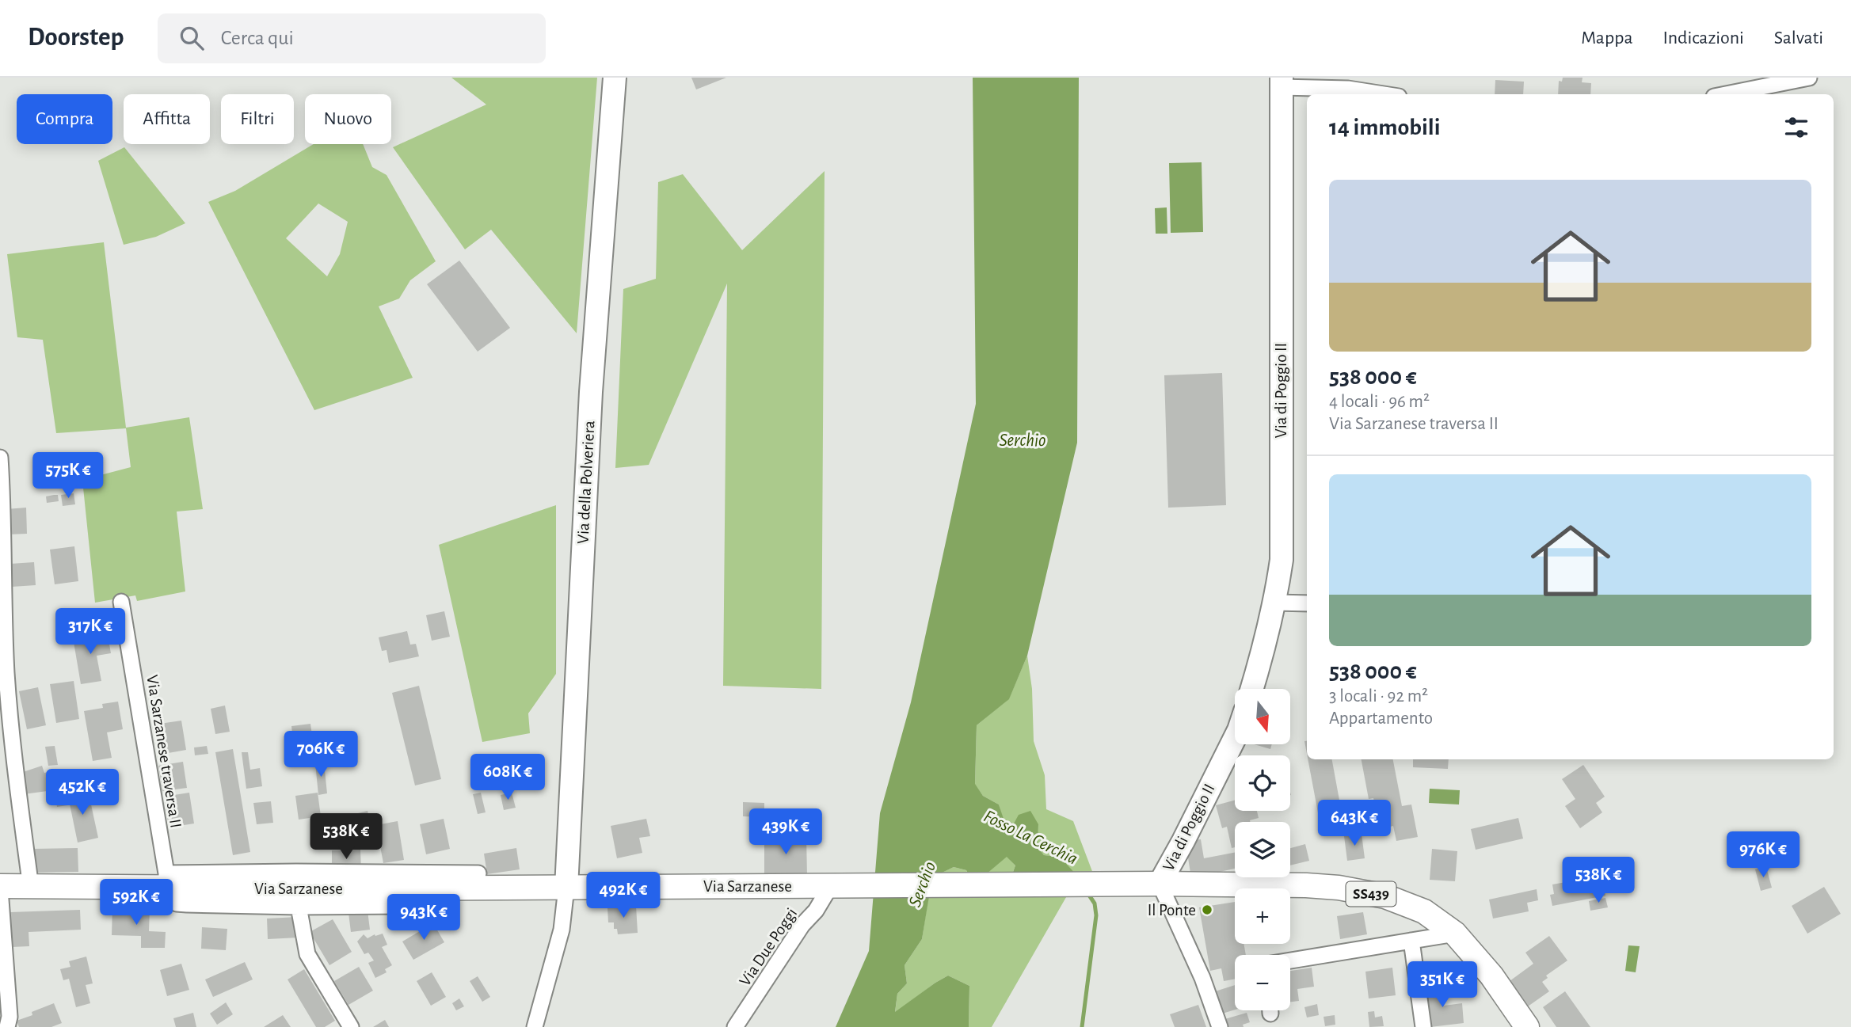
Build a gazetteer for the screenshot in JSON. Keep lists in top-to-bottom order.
{
  "streets": {
    "main road": [
      "Via di Poggio II",
      "Via della Polveriera",
      "Via Sarzanese",
      "SS439"
    ],
    "street": ["Via Sarzanese traversa II", "Via Due Poggi"]
  },
  "crossings": [
    ["Via di Poggio II", "SS439"],
    ["Via della Polveriera", "Via Sarzanese"],
    ["Via Sarzanese traversa II", "Via Sarzanese"],
    ["Via Sarzanese", "SS439"],
    ["Via Sarzanese", "Via Due Poggi"],
    ["SS439", "Via Due Poggi"]
  ],
  "water": ["Serchio", "Fosso La Cerchia"],
  "places": ["Il Ponte"],
  "north": "bottom",
  "page": {
    "header": "Doorstep",
    "search": "Cerca qui",
    "nav": ["Mappa", "Indicazioni", "Salvati"],
    "chip": [
      "Compra",
      "Affitta",
      "Filtri",
      "Nuovo"
    ],
    "heading": "14 immobili",
    "list": [
      {
        "name": "538 000 €",
        "note": "4 locali · 96 m² · Via Sarzanese traversa II"
      },
      {
        "name": "538 000 €",
        "note": "3 locali · 92 m² · Appartamento"
      }
    ],
    "price": [
      "575K €",
      "317K €",
      "706K €",
      "608K €",
      "452K €",
      "643K €",
      "439K €",
      "538K €",
      "976K €",
      "538K €",
      "492K €",
      "592K €",
      "943K €",
      "351K €"
    ],
    "map_buttons": ["+", "−"]
  }
}
